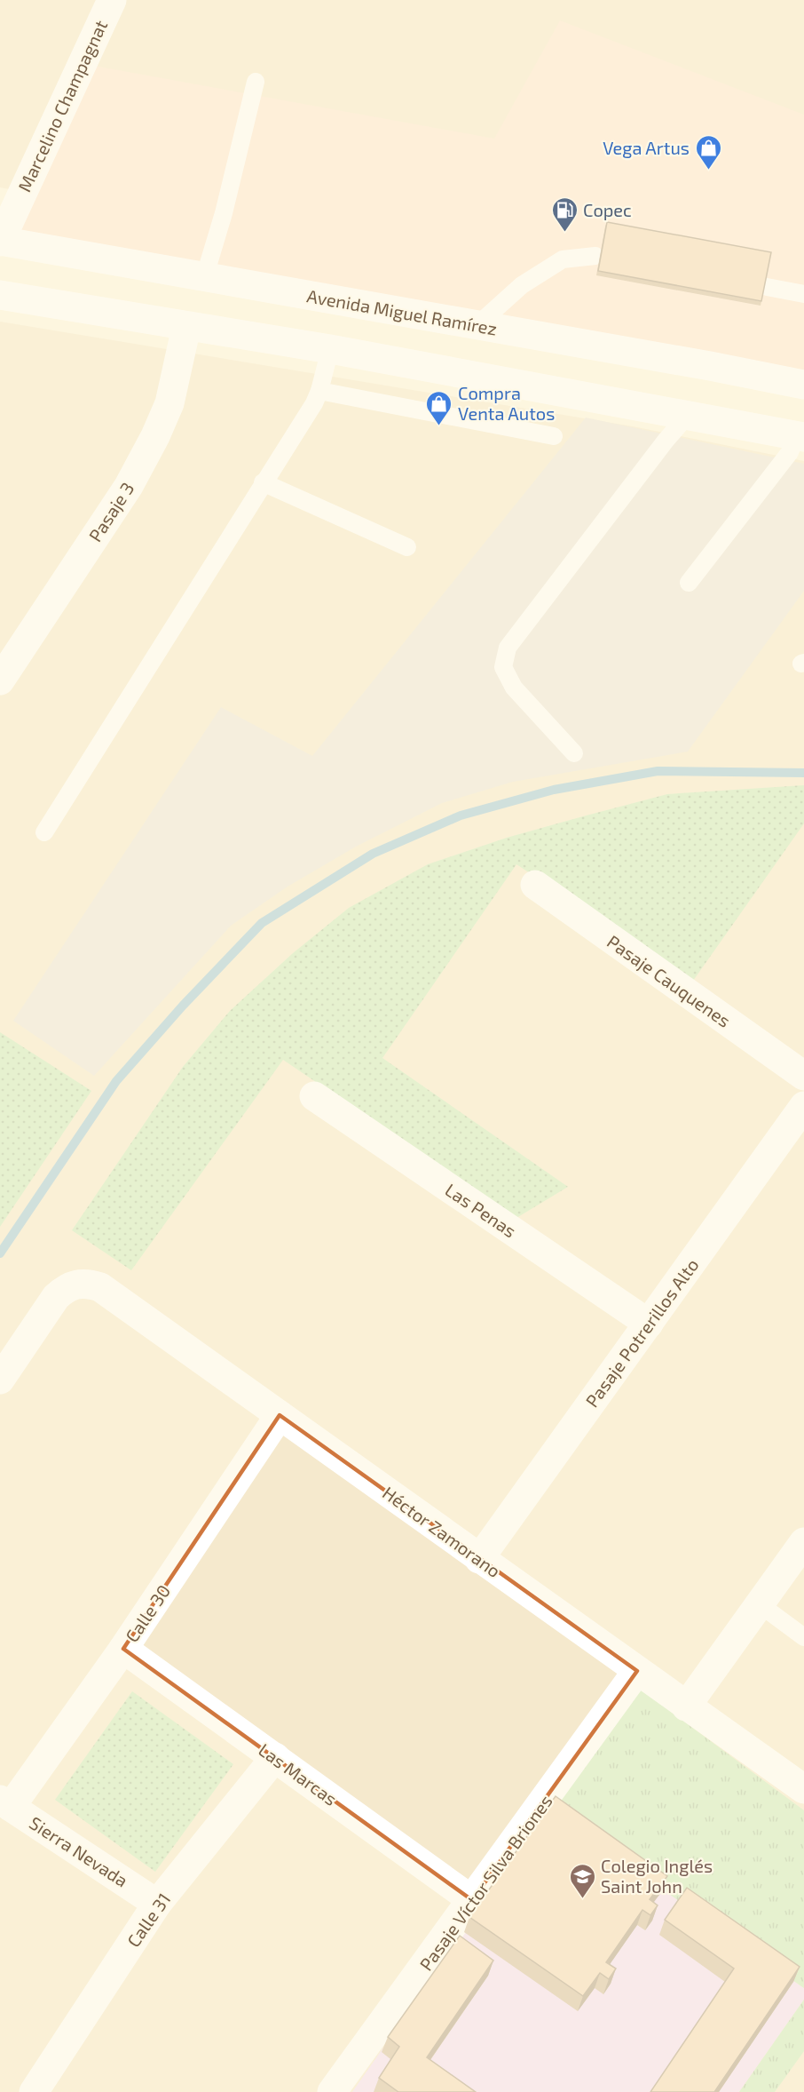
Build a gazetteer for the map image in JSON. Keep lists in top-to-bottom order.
{
  "streets": {
    "street": [
      "Marcelino Champagnat",
      "Avenida Miguel Ramírez",
      "Pasaje 3",
      "Pasaje Cauquenes",
      "Las Penas",
      "Pasaje Potrerillos Alto",
      "Héctor Zamorano",
      "Calle 30",
      "Las Marcas",
      "Sierra Nevada",
      "Pasaje Víctor Silva Briones",
      "Calle 31"
    ]
  },
  "crossings": [
    ["Marcelino Champagnat", "Avenida Miguel Ramírez"],
    ["Las Penas", "Pasaje Potrerillos Alto"],
    ["Pasaje Potrerillos Alto", "Héctor Zamorano"],
    ["Héctor Zamorano", "Calle 30"],
    ["Héctor Zamorano", "Pasaje Víctor Silva Briones"],
    ["Calle 30", "Las Marcas"],
    ["Calle 30", "Sierra Nevada"],
    ["Las Marcas", "Pasaje Víctor Silva Briones"],
    ["Las Marcas", "Calle 31"],
    ["Sierra Nevada", "Calle 31"]
  ],
  "places": {
    "shop": ["Vega Artus", "Compra Venta Autos"],
    "fuel station": ["Copec"],
    "school or university": ["Colegio Inglés Saint John"]
  }
}
